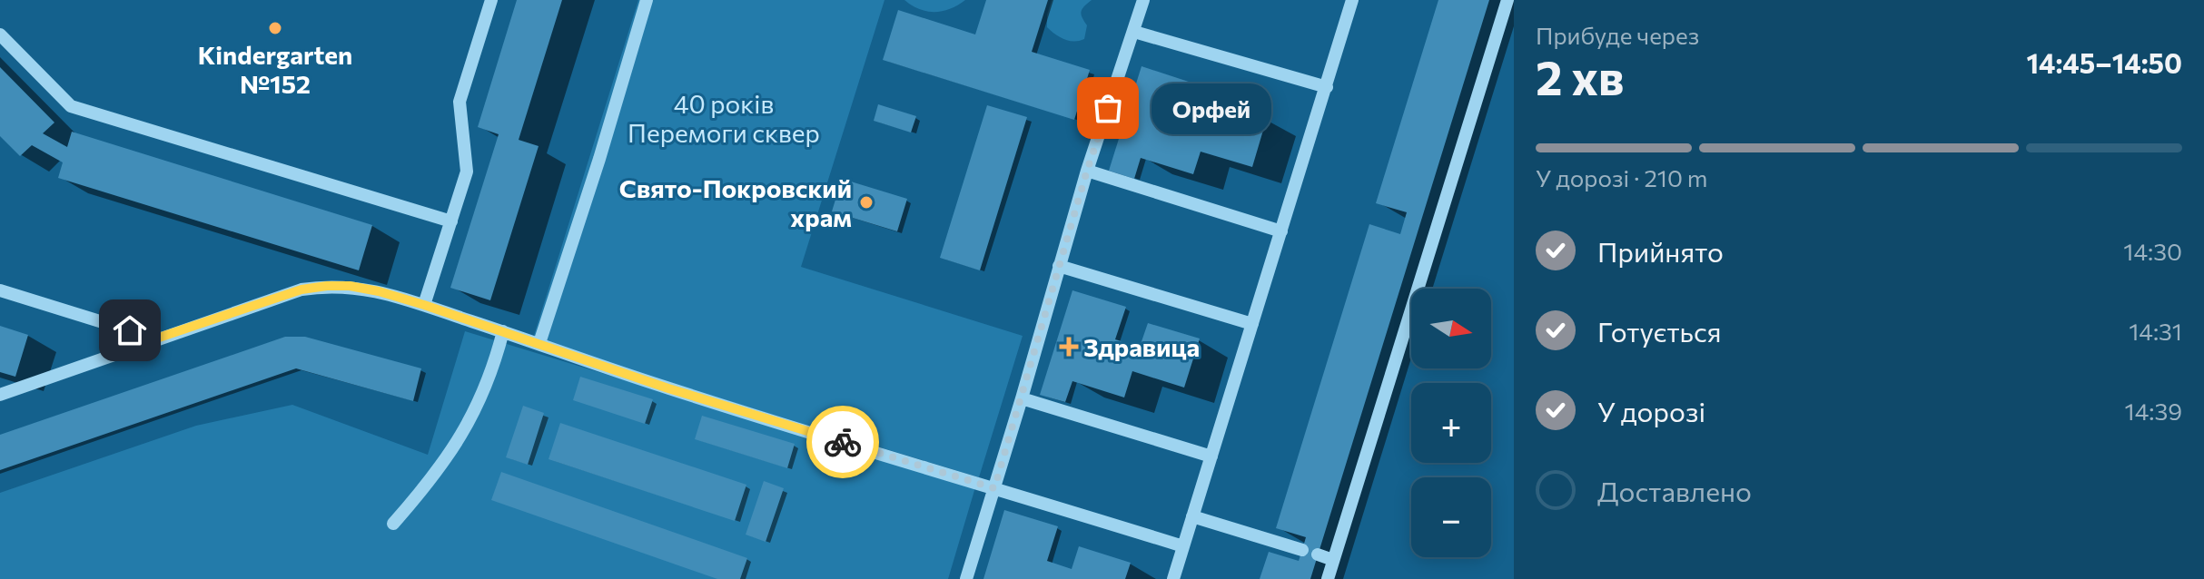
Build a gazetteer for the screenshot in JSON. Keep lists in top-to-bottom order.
{
  "parks": ["40 років Перемоги сквер"],
  "places": {
    "other": ["Kindergarten №152", "Орфей", "Свято-Покровский храм"],
    "health": ["Здравица"]
  },
  "north": "right",
  "page": {
    "heading": ["2 хв", "Прибуде через", "14:45–14:50"],
    "bubble": "Орфей",
    "bar": "У дорозі · 210 m",
    "list": [
      ["Прийнято", "14:30"],
      ["Готується", "14:31"],
      ["У дорозі", "14:39"],
      "Доставлено"
    ],
    "map_buttons": ["+", "−"]
  }
}
